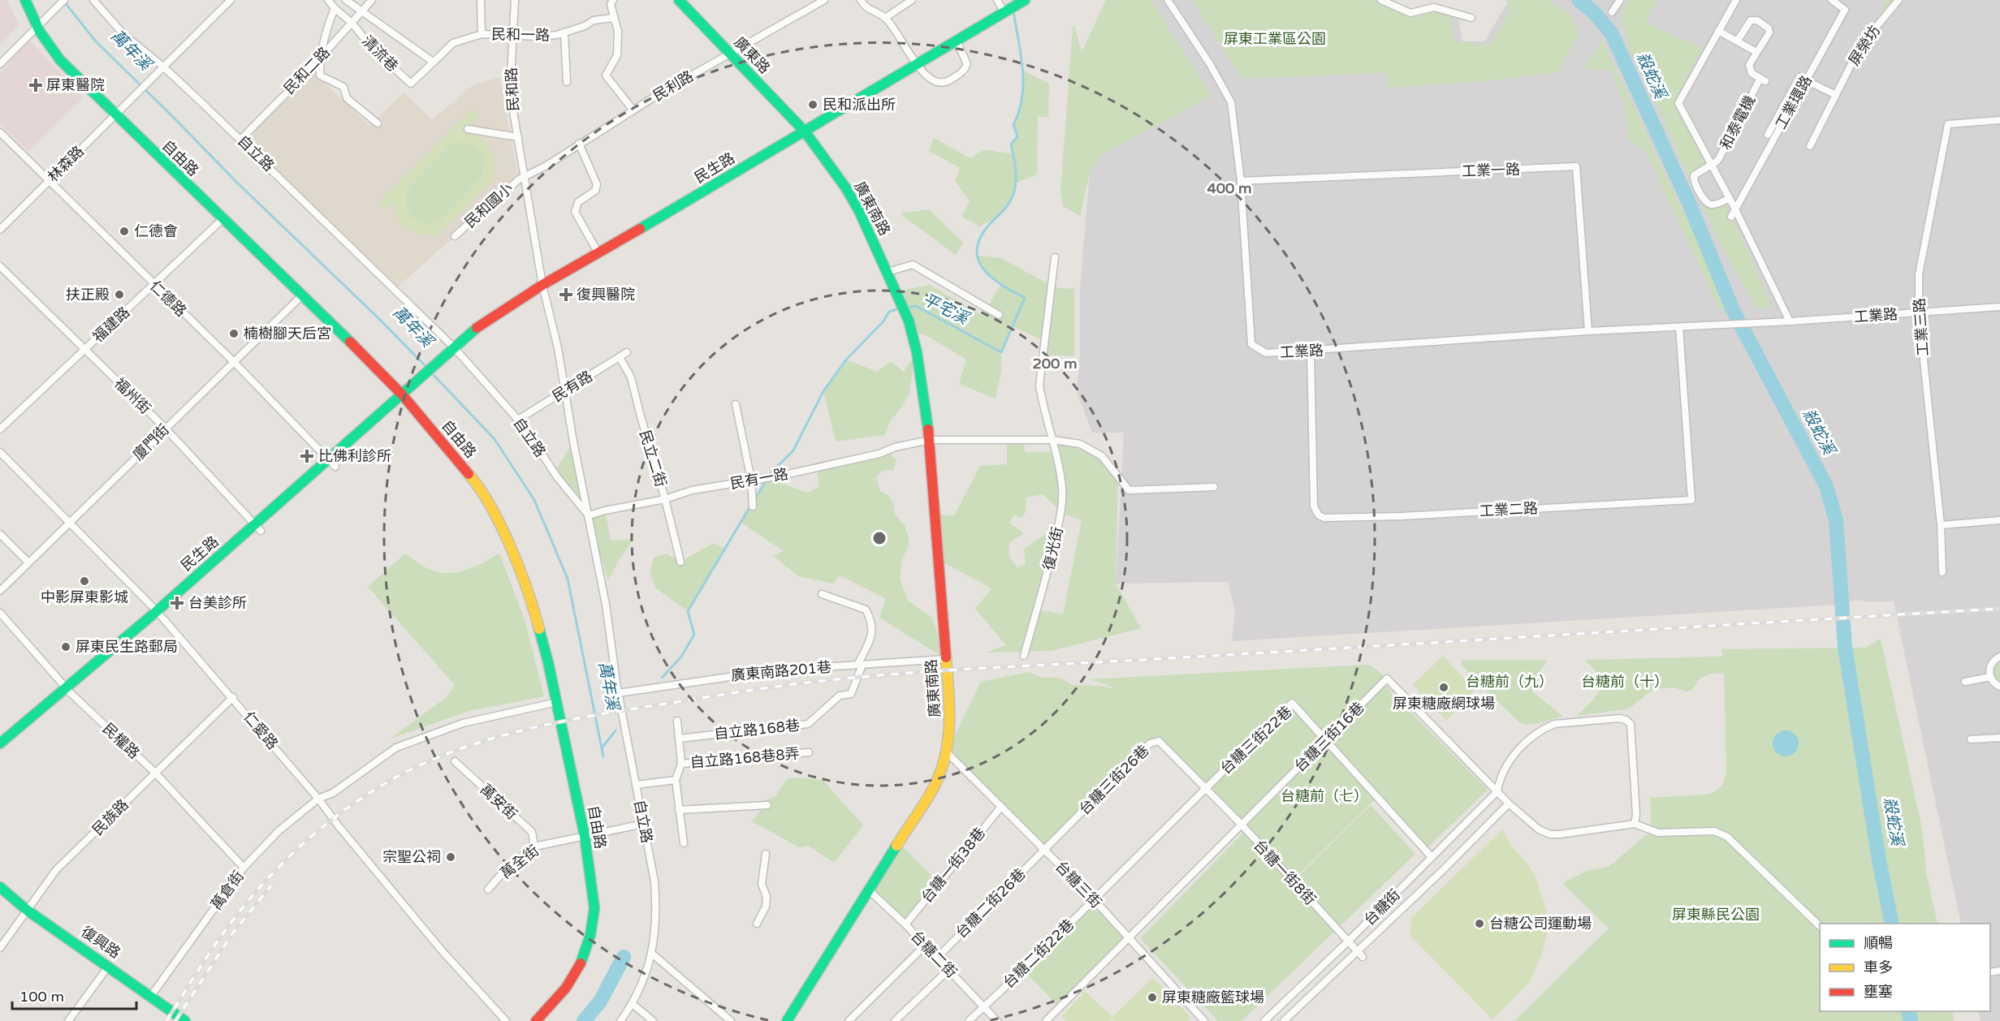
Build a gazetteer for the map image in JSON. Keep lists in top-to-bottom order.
{
  "streets": {
    "street": [
      "民和一路",
      "屏榮坊",
      "清流巷",
      "廣東路",
      "民和二路",
      "民利路",
      "民和路",
      "工業環路",
      "和泰電機",
      "自立路",
      "自由路",
      "林森路",
      "民生路",
      "工業一路",
      "民和國小",
      "廣東南路",
      "仁德路",
      "工業路",
      "福建路",
      "工業三路",
      "民有路",
      "福州街",
      "廈門街",
      "民立二街",
      "民有一路",
      "工業二路",
      "復光街",
      "廣東南路201巷",
      "自立路168巷",
      "仁愛路",
      "台糖三街16巷",
      "台糖三街22巷",
      "民權路",
      "自立路168巷8弄",
      "台糖三街26巷",
      "萬安街",
      "民族路",
      "萬全街",
      "台糖一街38巷",
      "台糖一街8街",
      "台糖三街",
      "萬倉街",
      "台糖二街26巷",
      "台糖街",
      "復興路",
      "台糖二街22巷",
      "台糖二街"
    ]
  },
  "crossings": [
    ["民和一路", "清流巷"],
    ["民和一路", "民和路"],
    ["清流巷", "民和二路"],
    ["廣東路", "民利路"],
    ["廣東路", "民生路"],
    ["廣東路", "廣東南路"],
    ["民和二路", "自立路"],
    ["民利路", "民和路"],
    ["民利路", "民和國小"],
    ["民和路", "自立路"],
    ["民和路", "民生路"],
    ["民和路", "民和國小"],
    ["民和路", "民有路"],
    ["民和路", "民有一路"],
    ["自立路", "林森路"],
    ["自立路", "民生路"],
    ["自立路", "民有路"],
    ["自立路", "民有一路"],
    ["自立路", "廣東南路201巷"],
    ["自立路", "萬全街"],
    ["自由路", "林森路"],
    ["自由路", "民生路"],
    ["自由路", "福建路"],
    ["自由路", "廈門街"],
    ["自由路", "萬全街"],
    ["自由路", "萬倉街"],
    ["林森路", "仁德路"],
    ["民生路", "廣東南路"],
    ["民生路", "仁德路"],
    ["民生路", "福州街"],
    ["民生路", "仁愛路"],
    ["民生路", "民權路"],
    ["工業一路", "工業路"],
    ["廣東南路", "民有一路"],
    ["廣東南路", "廣東南路201巷"],
    ["廣東南路", "台糖三街"],
    ["廣東南路", "台糖二街"],
    ["仁德路", "福建路"],
    ["仁德路", "廈門街"],
    ["工業路", "工業三路"],
    ["工業路", "工業二路"],
    ["福建路", "福州街"],
    ["民有路", "民立二街"],
    ["福州街", "廈門街"],
    ["廈門街", "仁愛路"],
    ["民立二街", "民有一路"],
    ["廣東南路201巷", "自立路168巷"],
    ["仁愛路", "民族路"],
    ["仁愛路", "萬倉街"],
    ["台糖三街16巷", "台糖三街22巷"],
    ["台糖三街16巷", "台糖一街8街"],
    ["台糖三街16巷", "台糖三街"],
    ["台糖三街16巷", "台糖街"],
    ["台糖三街22巷", "台糖三街26巷"],
    ["台糖三街22巷", "台糖一街8街"],
    ["台糖三街22巷", "台糖三街"],
    ["台糖三街22巷", "台糖街"],
    ["台糖三街22巷", "台糖二街22巷"],
    ["民權路", "民族路"],
    ["民權路", "萬倉街"],
    ["台糖三街26巷", "台糖一街8街"],
    ["台糖三街26巷", "台糖三街"],
    ["台糖三街26巷", "台糖二街26巷"],
    ["萬安街", "萬全街"],
    ["民族路", "復興路"],
    ["台糖一街38巷", "台糖三街"],
    ["台糖一街38巷", "台糖二街"],
    ["台糖一街8街", "台糖街"],
    ["台糖三街", "台糖二街26巷"],
    ["台糖三街", "台糖二街22巷"],
    ["萬倉街", "復興路"],
    ["台糖二街26巷", "台糖二街"],
    ["台糖二街22巷", "台糖二街"]
  ],
  "water": ["萬年溪", "殺蛇溪", "平宅溪"],
  "parks": [
    "屏東工業區公園",
    "台糖前（九）",
    "台糖前（十）",
    "台糖前（七）",
    "屏東縣民公園"
  ],
  "places": {
    "health": [
      "屏東醫院",
      "復興醫院",
      "比佛利診所",
      "台美診所"
    ],
    "other": [
      "民和派出所",
      "仁德會",
      "扶正殿",
      "楠樹腳天后宮",
      "中影屏東影城",
      "屏東民生路郵局",
      "屏東糖廠網球場",
      "宗聖公祠",
      "台糖公司運動場",
      "屏東糖廠籃球場"
    ]
  },
  "legend": ["順暢", "車多", "壅塞"],
  "scale_bar": "100 m",
  "rings": ["400 m", "200 m"]
}
